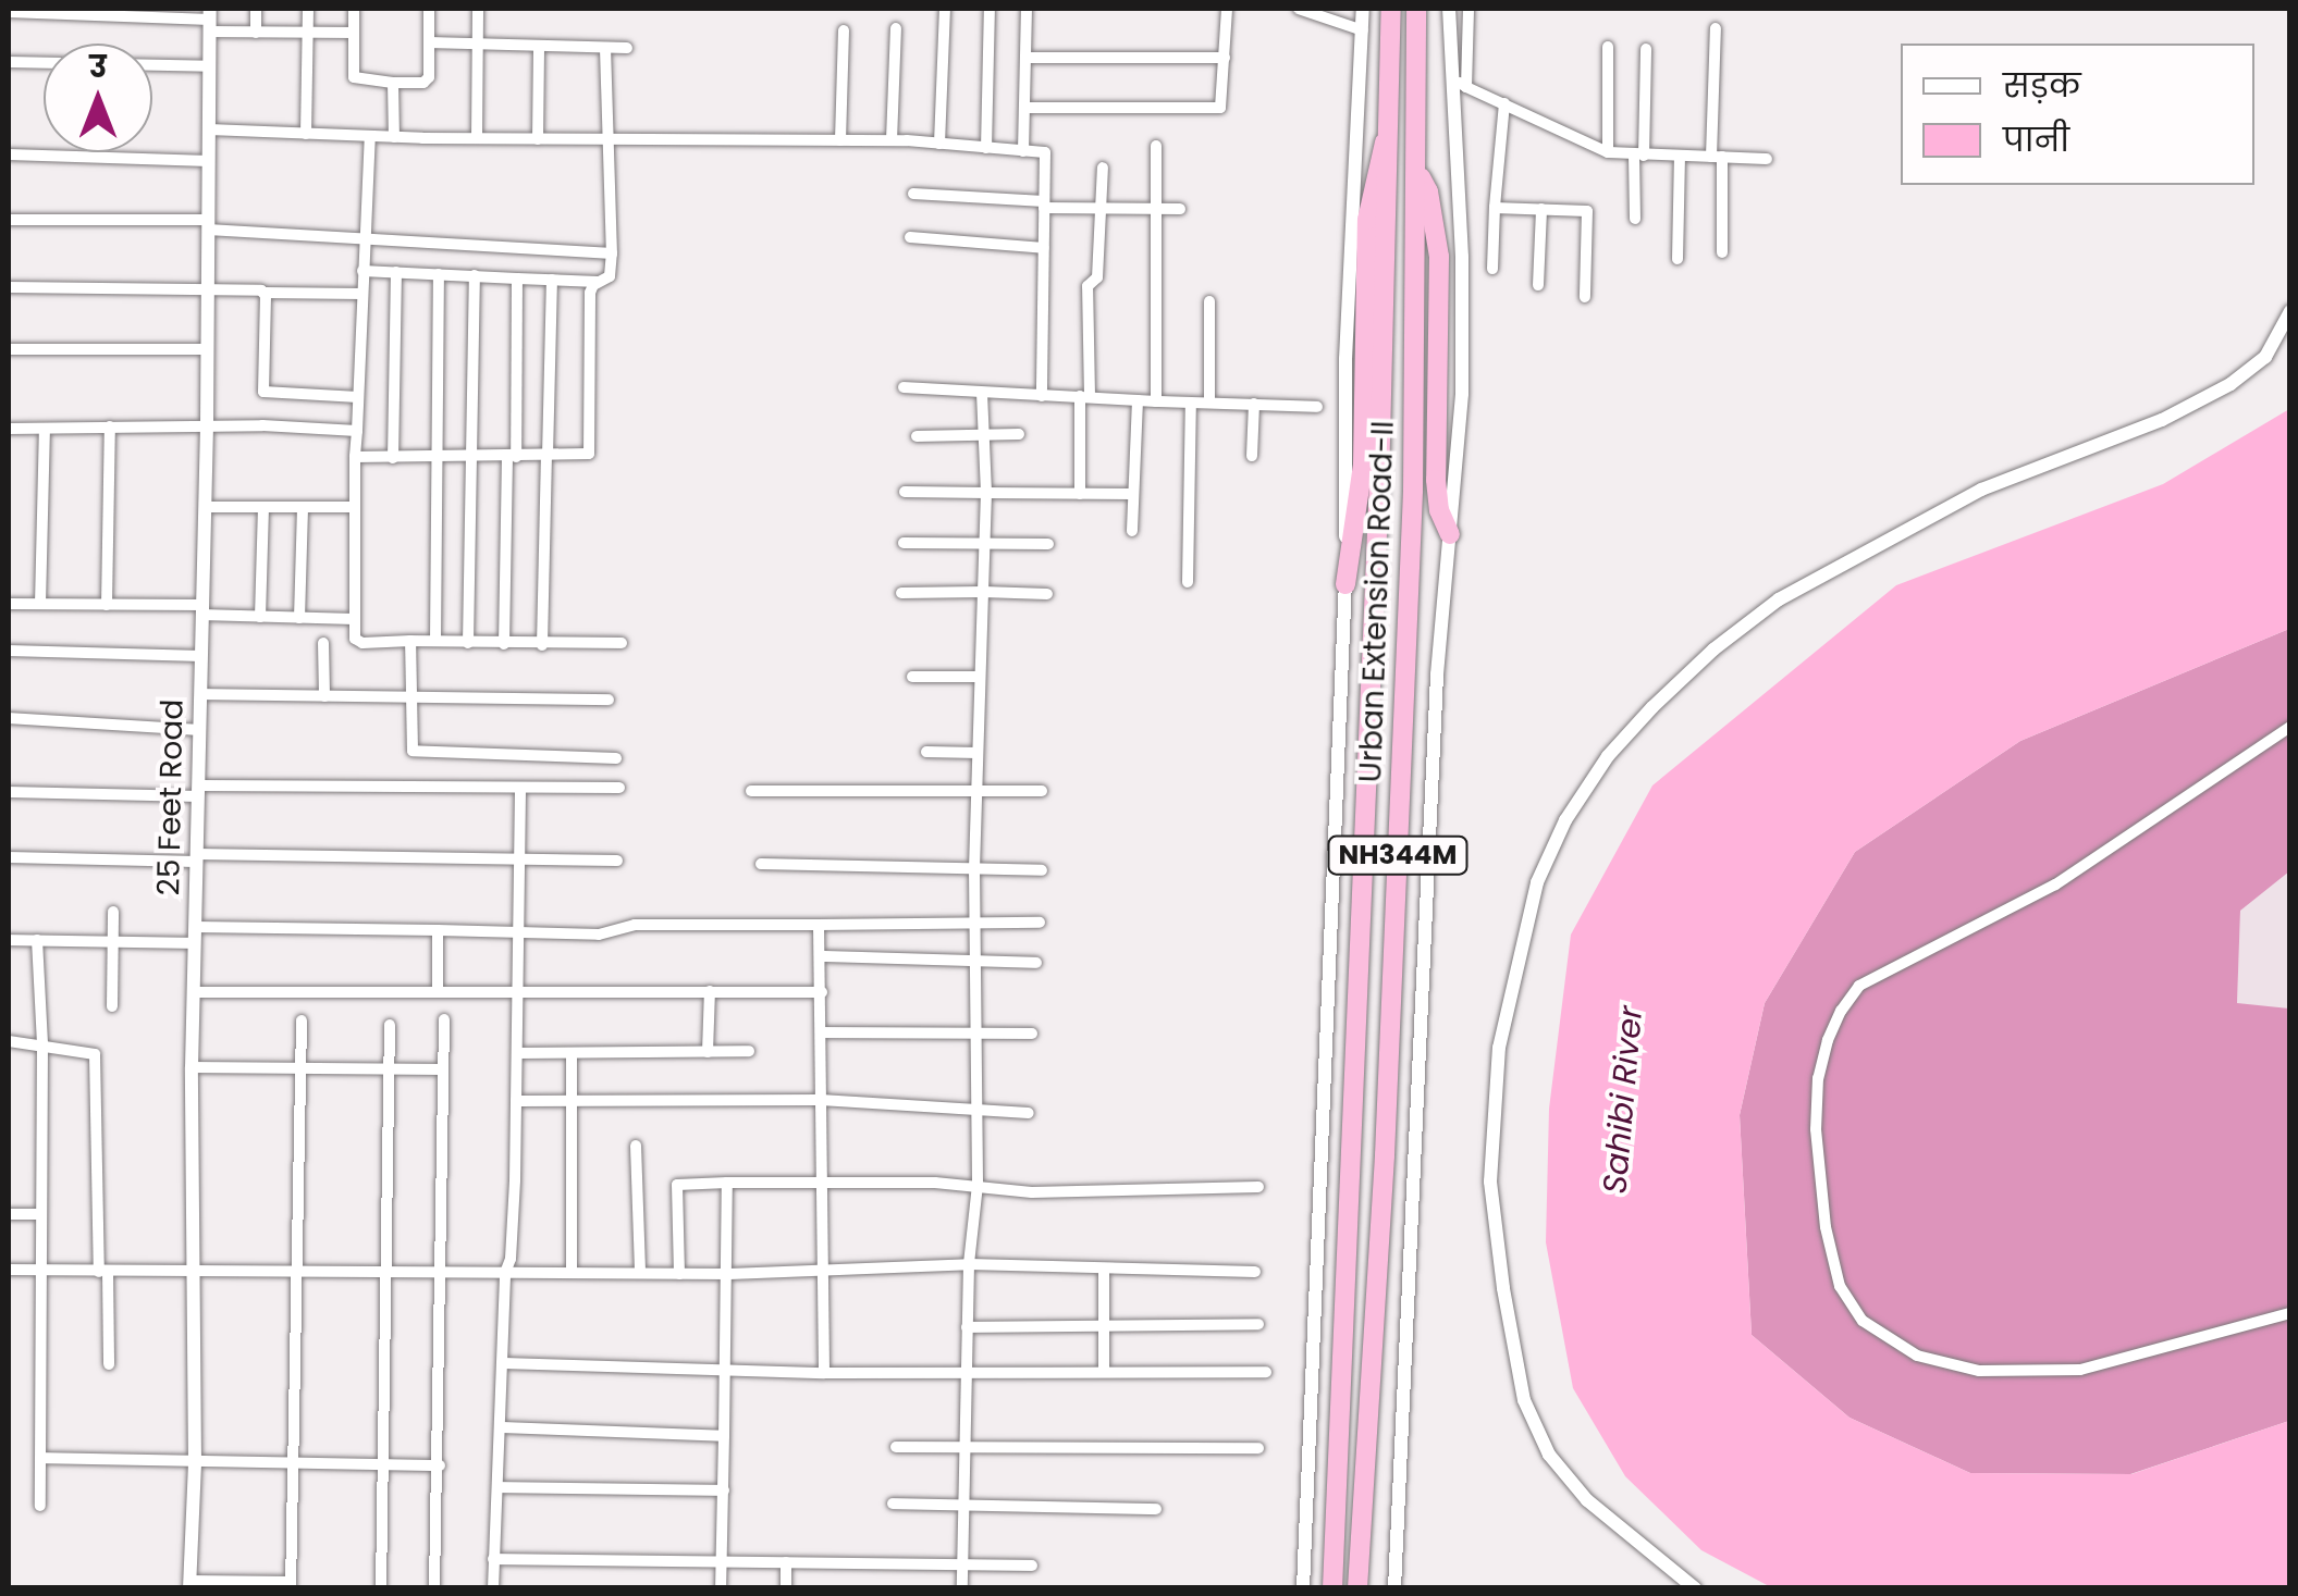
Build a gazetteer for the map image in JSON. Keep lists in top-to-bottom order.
{
  "streets": {
    "highway": ["Urban Extension Road-II", "NH344M"],
    "street": ["25 Feet Road"]
  },
  "water": ["Sahibi River"],
  "legend": ["सड़क", "पानी"],
  "north": "top"
}
